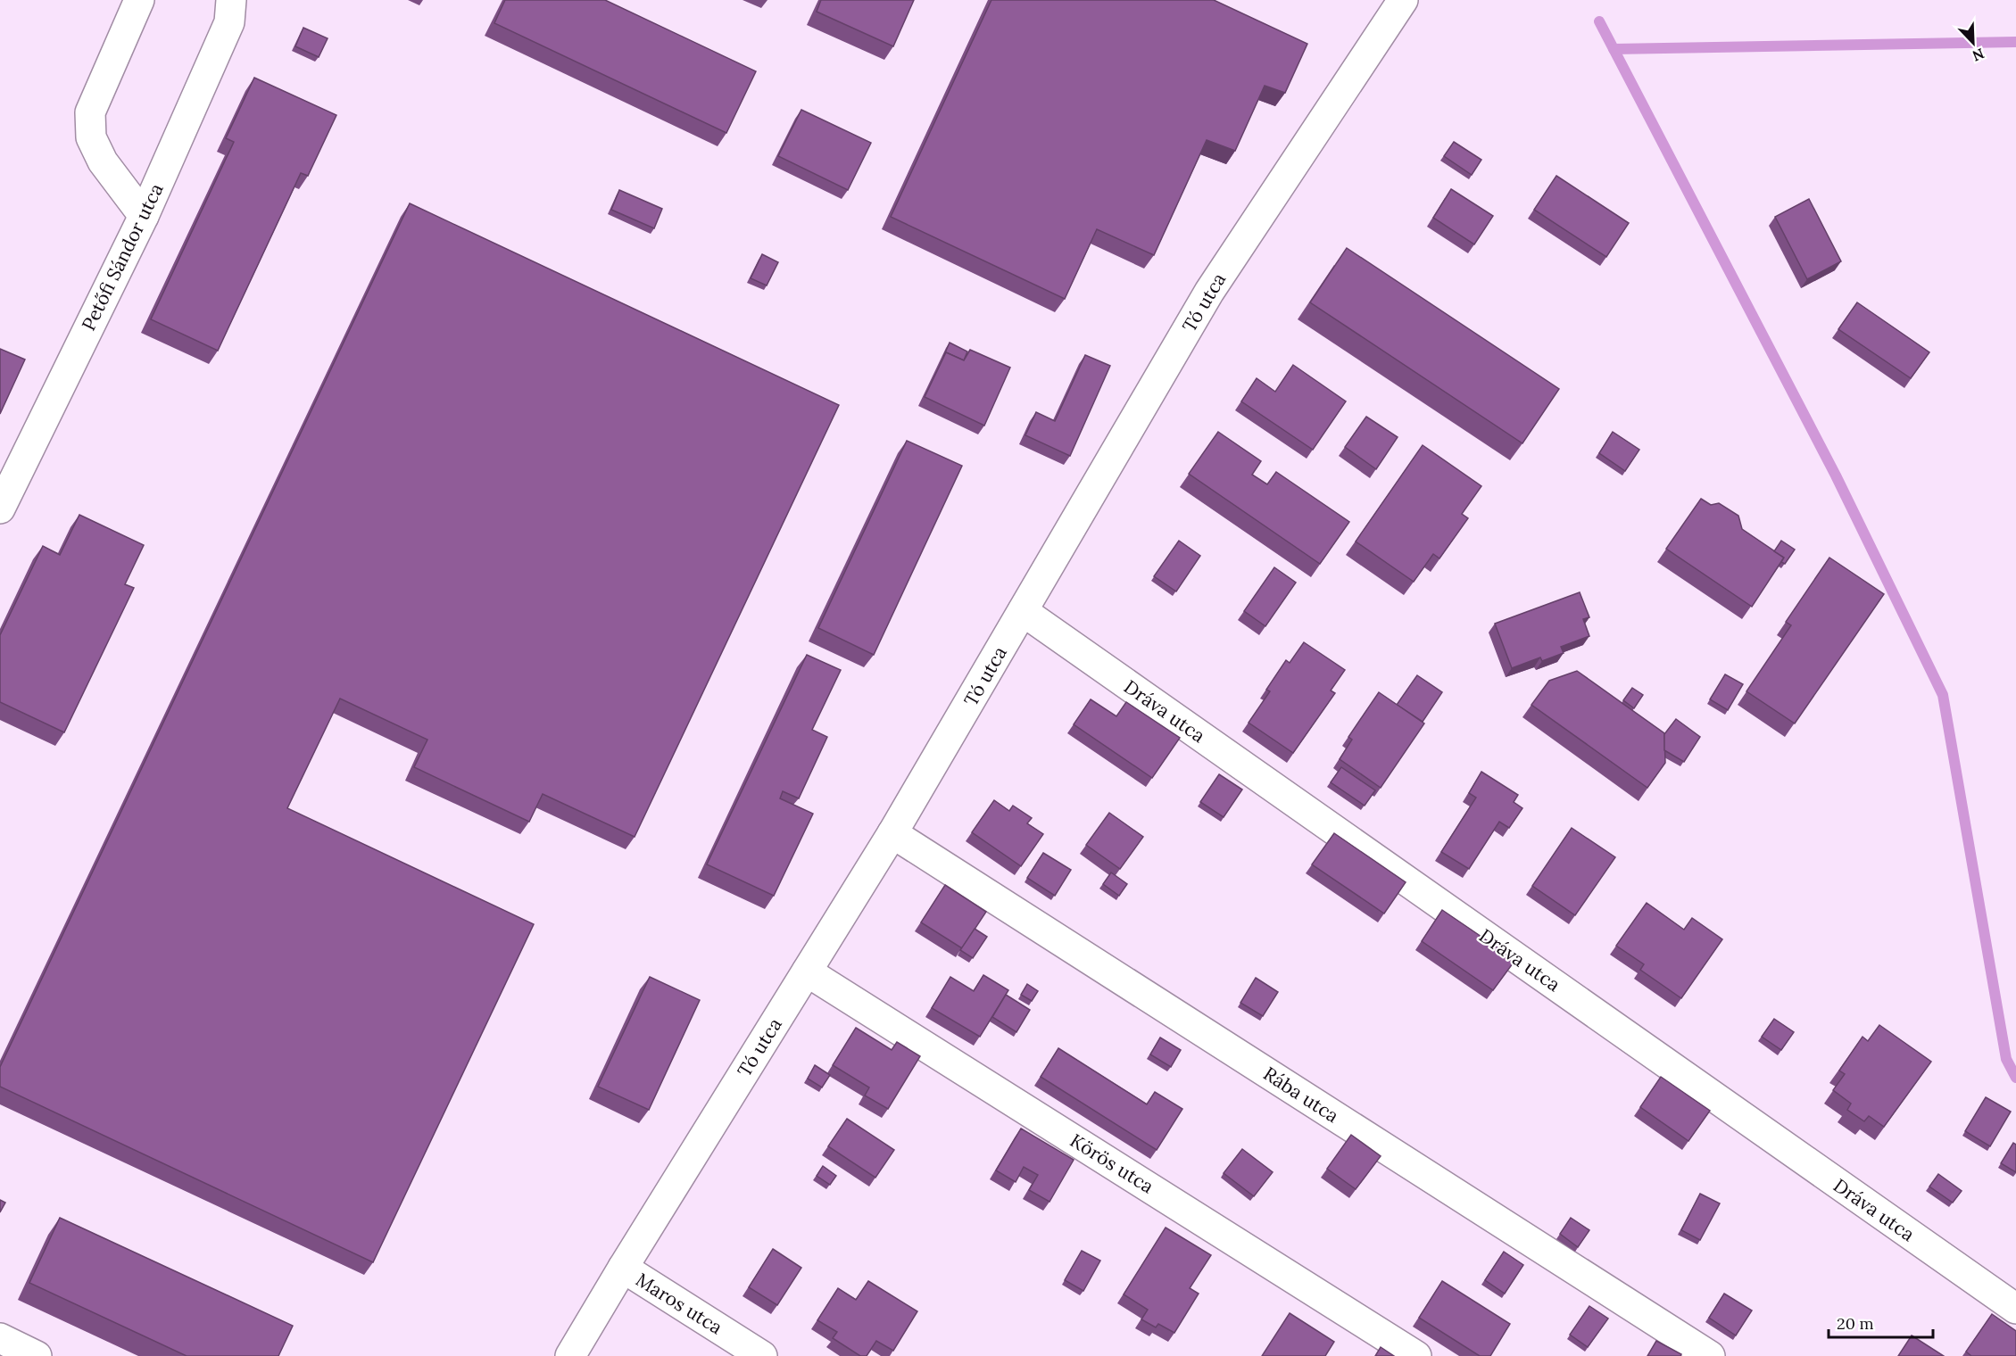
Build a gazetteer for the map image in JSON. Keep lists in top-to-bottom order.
{
  "streets": {
    "street": [
      "Petőfi Sándor utca",
      "Tó utca",
      "Dráva utca",
      "Rába utca",
      "Körös utca",
      "Maros utca"
    ]
  },
  "crossings": [
    ["Tó utca", "Dráva utca"],
    ["Tó utca", "Rába utca"],
    ["Tó utca", "Körös utca"],
    ["Tó utca", "Maros utca"]
  ],
  "scale_bar": "20 m",
  "north": "bottom right"
}
